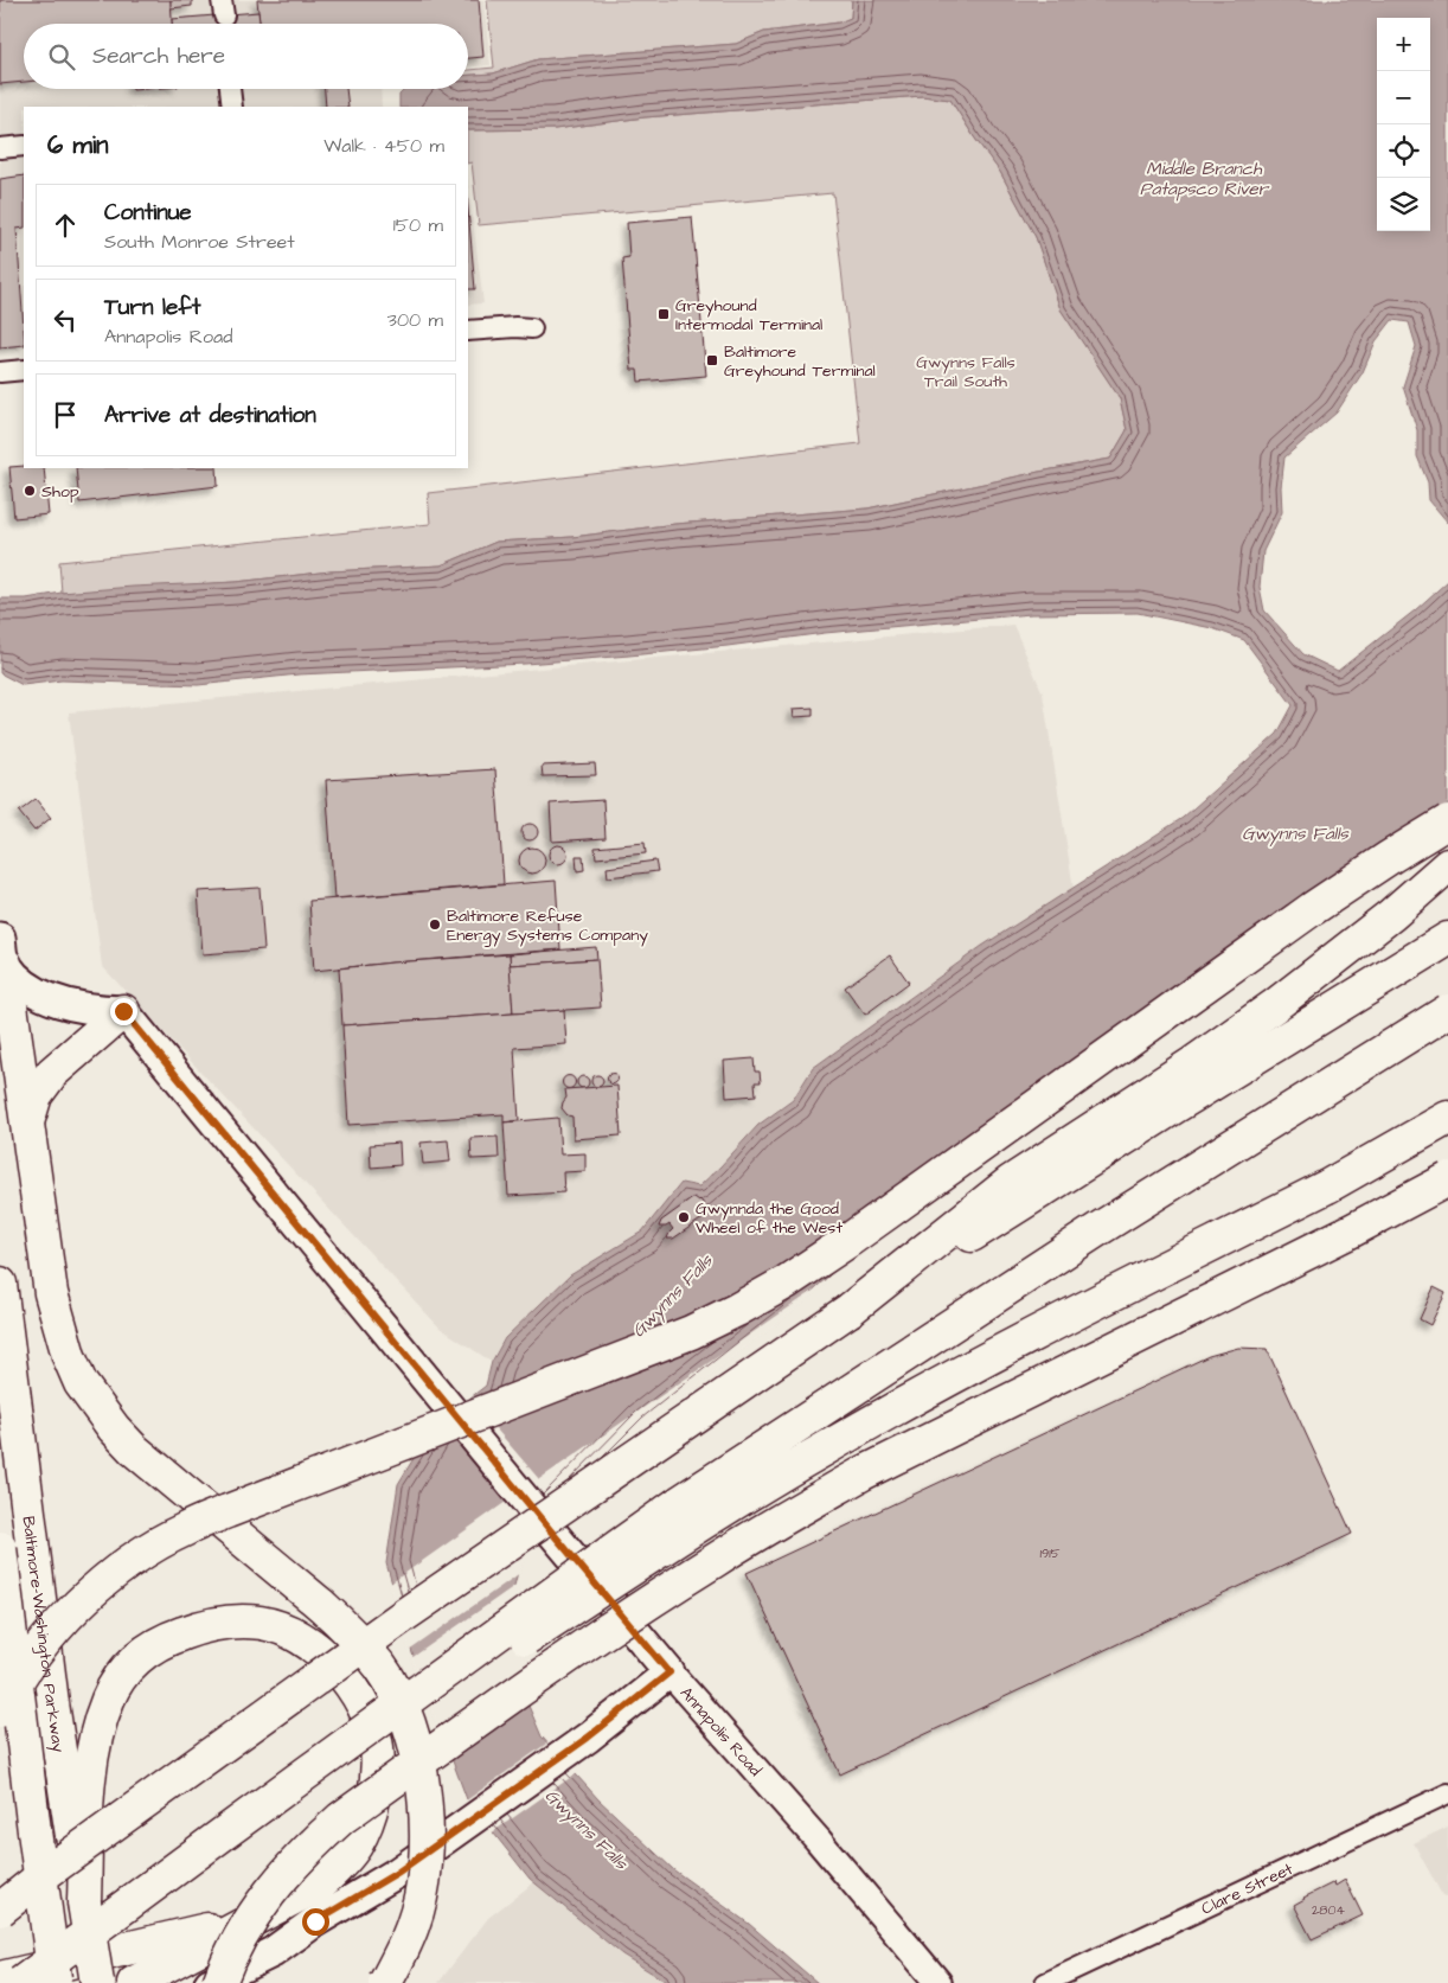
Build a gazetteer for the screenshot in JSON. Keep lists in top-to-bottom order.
{
  "streets": {
    "highway": ["Baltimore-Washington Parkway"],
    "main road": ["Annapolis Road"],
    "street": ["Clare Street"]
  },
  "water": ["Middle Branch Patapsco River", "Gwynns Falls"],
  "parks": ["Gwynns Falls Trail South"],
  "places": {
    "transit": ["Greyhound Intermodal Terminal", "Baltimore Greyhound Terminal"],
    "other": ["Shop", "Baltimore Refuse Energy Systems Company", "Gwynnda the Good Wheel of the West"]
  },
  "house_numbers": ["1915", "2804"],
  "page": {
    "map_buttons": ["+", "−"],
    "search": "Search here",
    "heading": ["6 min", "Walk · 450 m"],
    "list": [
      ["Continue", "South Monroe Street", "150 m"],
      ["Turn left", "Annapolis Road", "300 m"],
      "Arrive at destination"
    ]
  }
}
